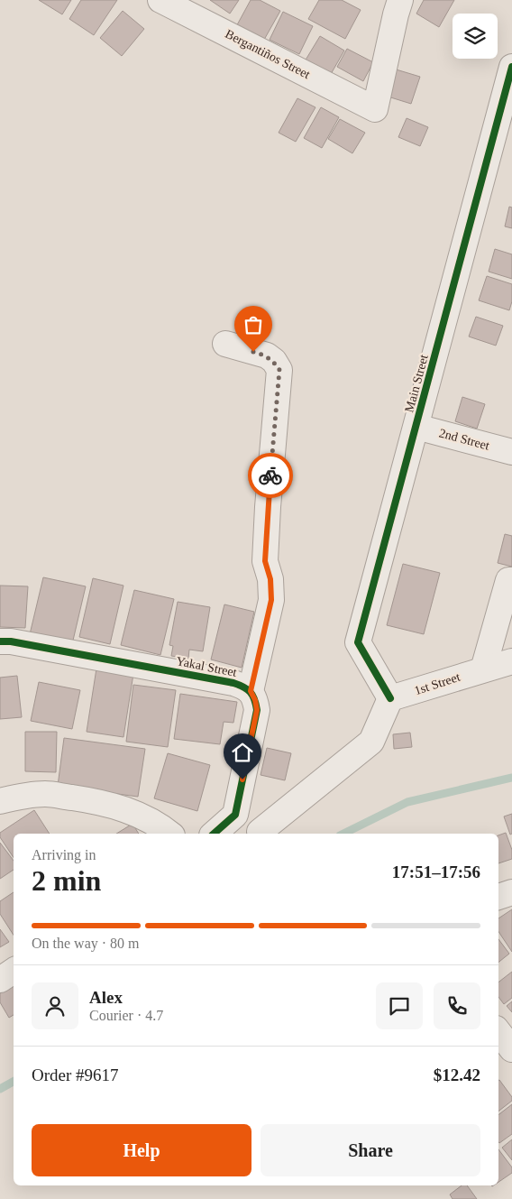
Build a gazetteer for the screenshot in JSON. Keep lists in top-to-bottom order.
{
  "streets": {
    "street": [
      "Bergantiños Street",
      "Main Street",
      "2nd Street",
      "Yakal Street",
      "1st Street"
    ]
  },
  "crossings": [
    ["Main Street", "2nd Street"],
    ["Main Street", "1st Street"]
  ],
  "page": {
    "heading": ["2 min", "Arriving in", "17:51–17:56"],
    "panel": [
      "Alex",
      "Courier · 4.7",
      "Order #9617",
      "$12.42"
    ],
    "bar": "On the way · 80 m",
    "buttons": ["Help", "Share"]
  }
}
